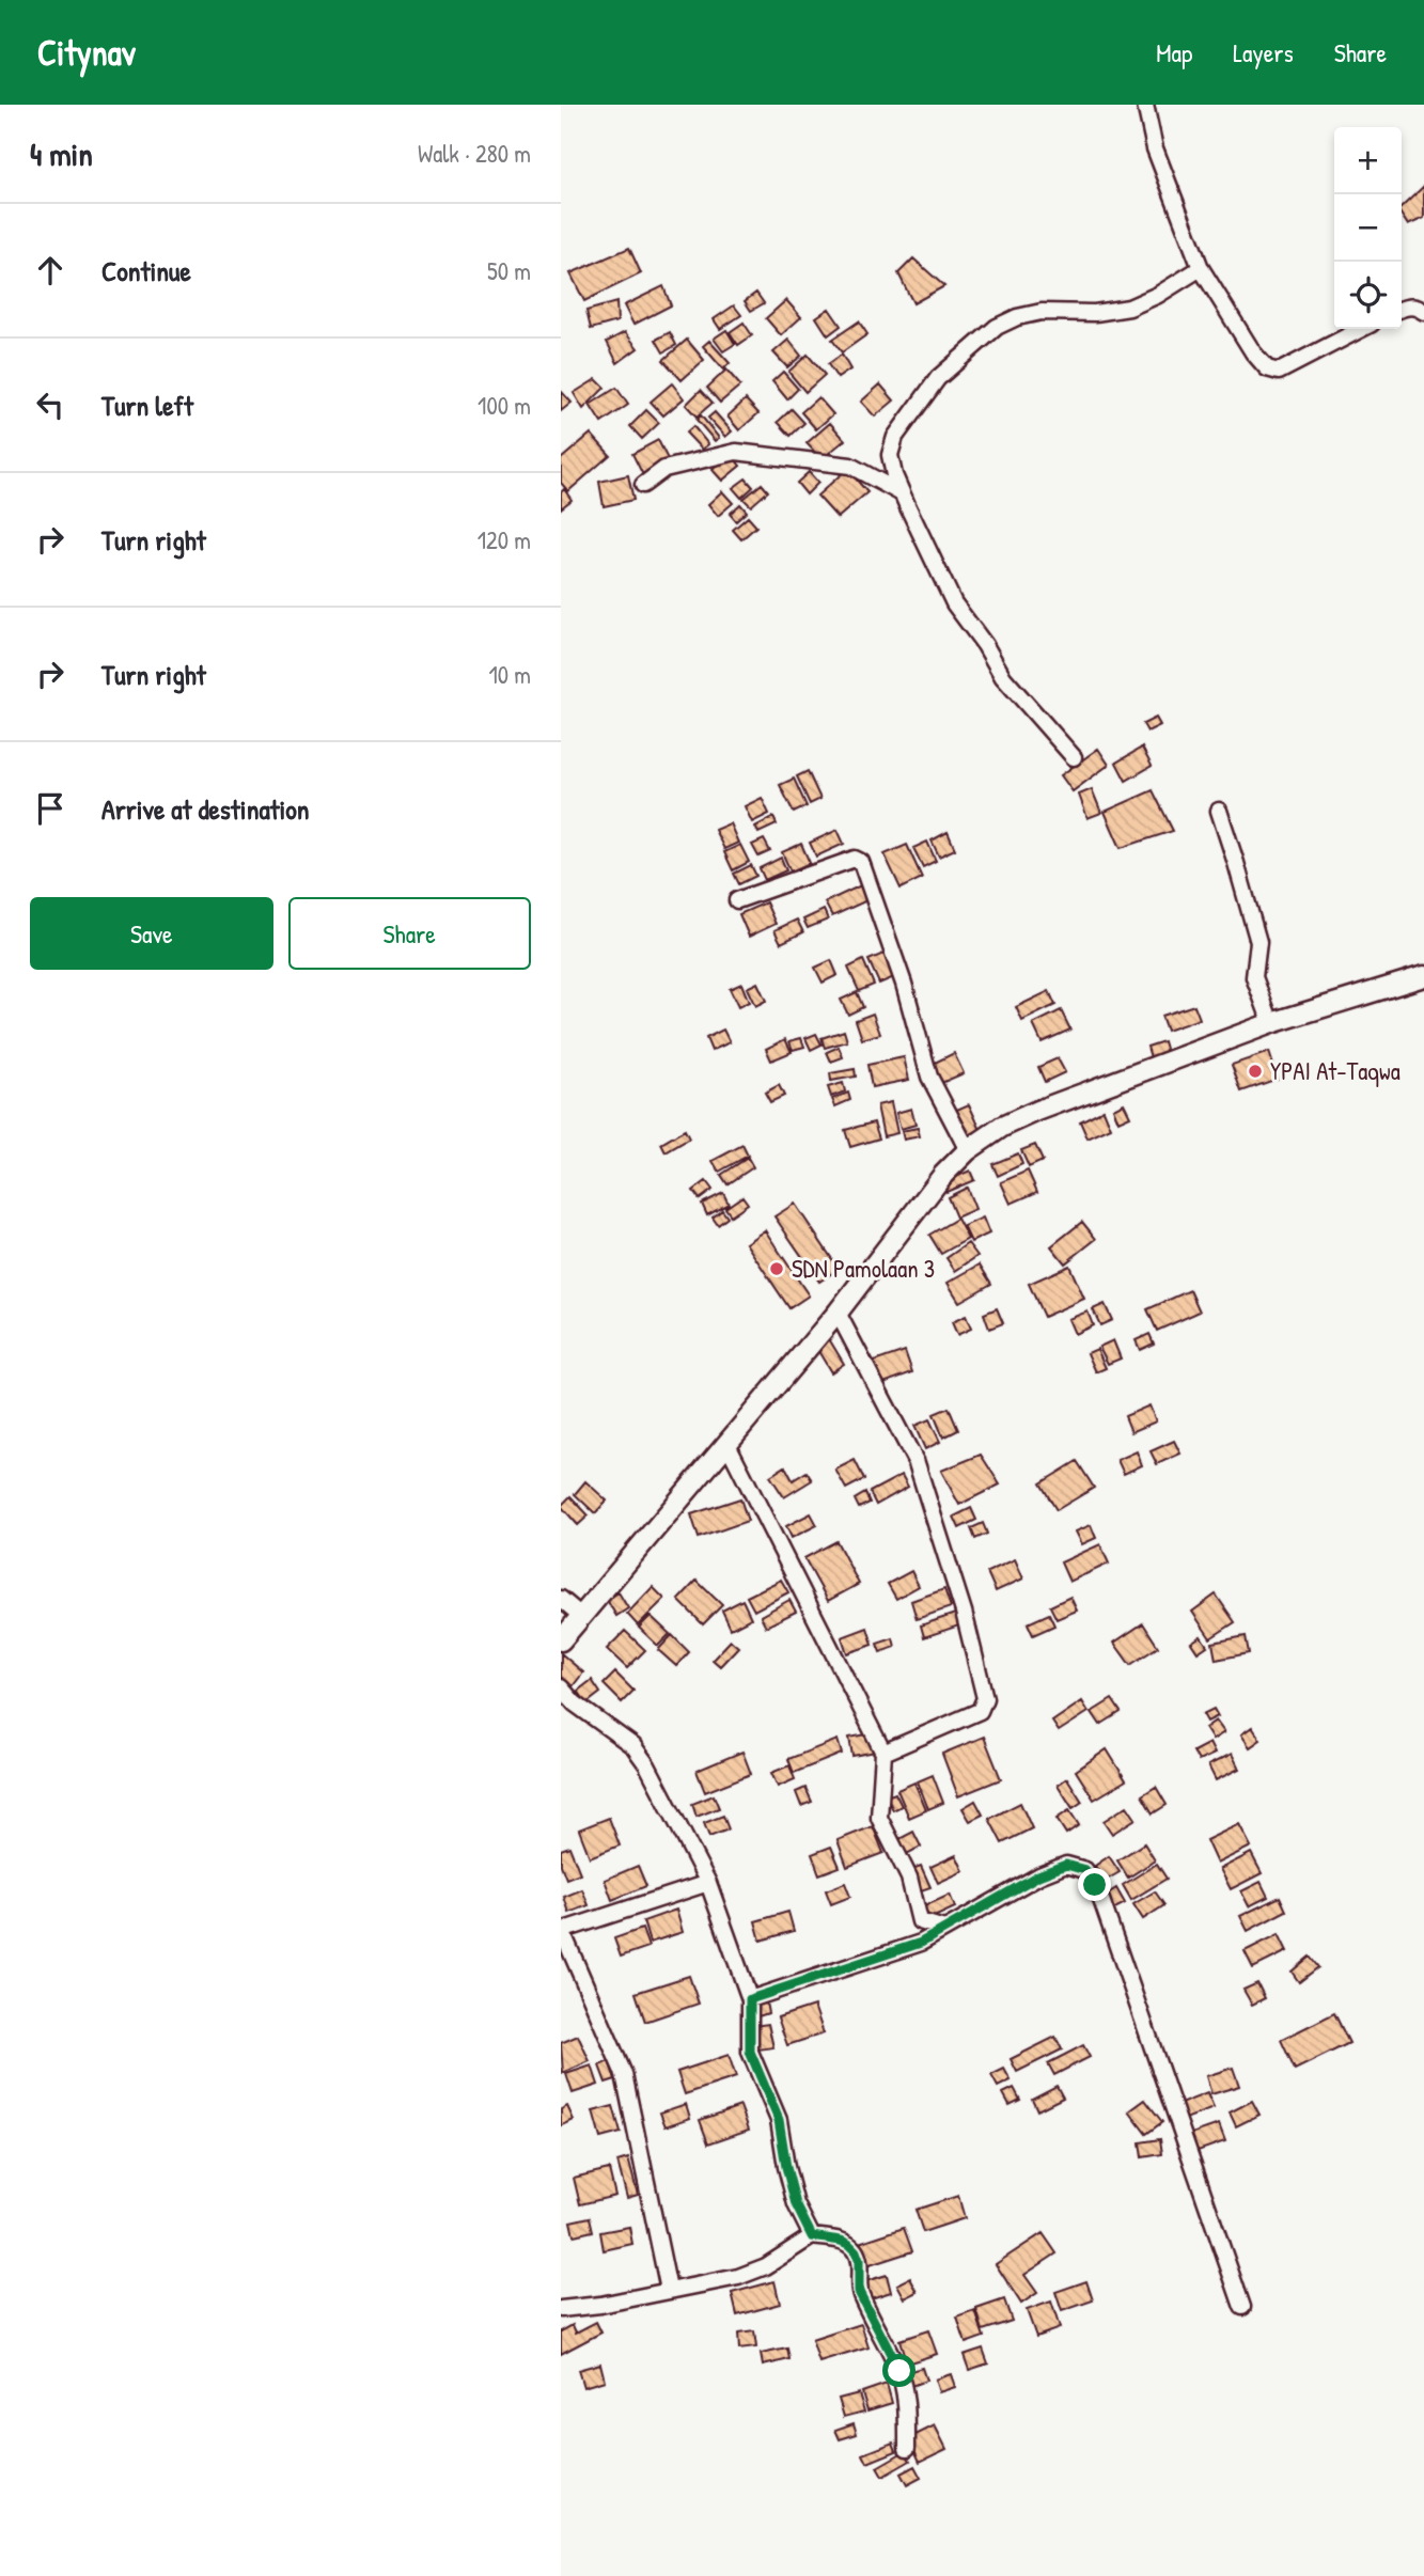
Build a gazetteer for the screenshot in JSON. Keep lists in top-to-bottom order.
{
  "places": ["YPAI At-Taqwa", "SDN Pamolaan 3"],
  "page": {
    "header": "Citynav",
    "nav": ["Map", "Layers", "Share"],
    "heading": ["4 min", "Walk · 280 m"],
    "map_buttons": ["+", "−"],
    "list": [
      ["Continue", "50 m"],
      ["Turn left", "100 m"],
      ["Turn right", "120 m"],
      ["Turn right", "10 m"],
      "Arrive at destination"
    ],
    "buttons": ["Save", "Share"]
  }
}
